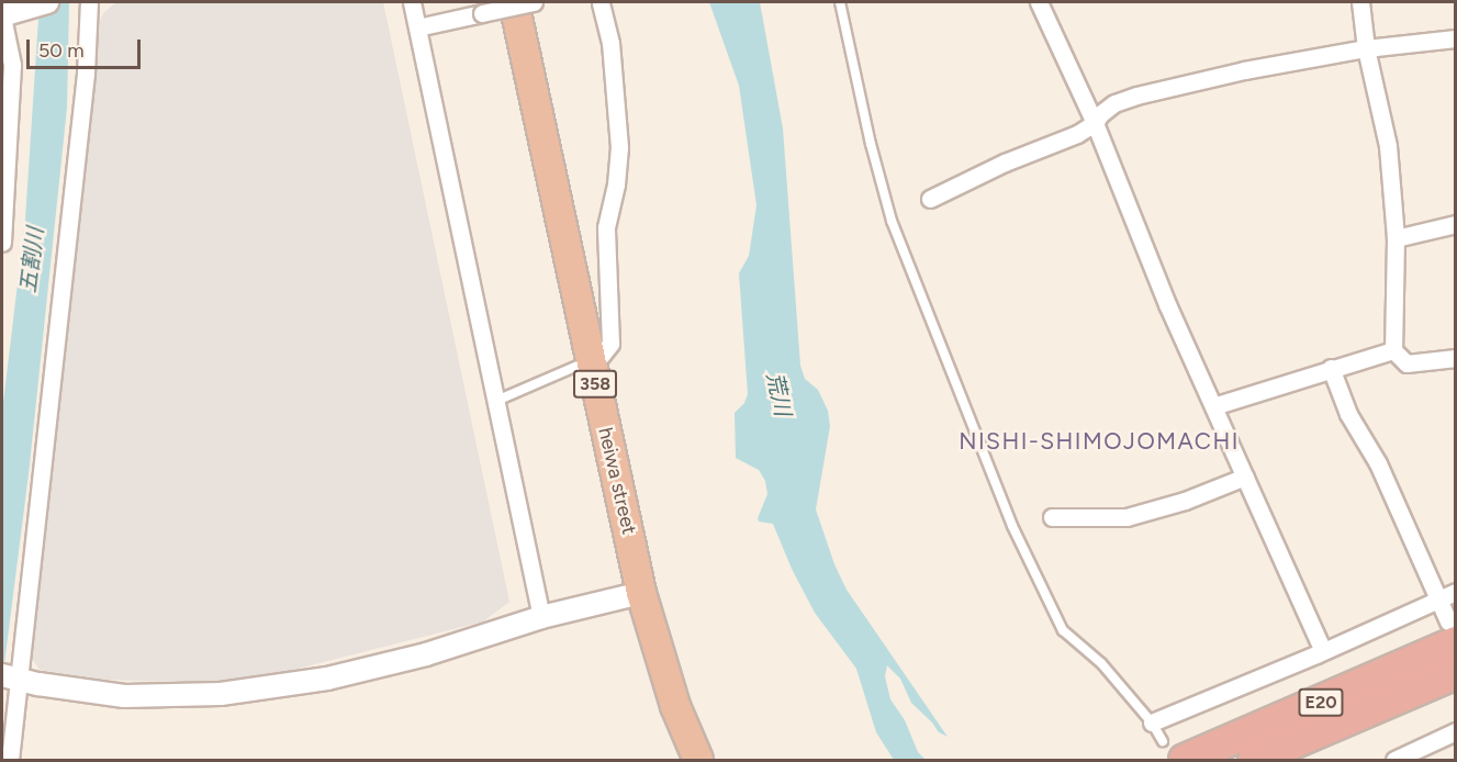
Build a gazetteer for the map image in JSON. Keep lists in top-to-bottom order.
{
  "streets": {
    "highway": ["358", "heiwa street", "E20"]
  },
  "districts": ["NISHI-SHIMOJOMACHI"],
  "water": ["五割川", "荒川"],
  "scale_bar": "50 m"
}
